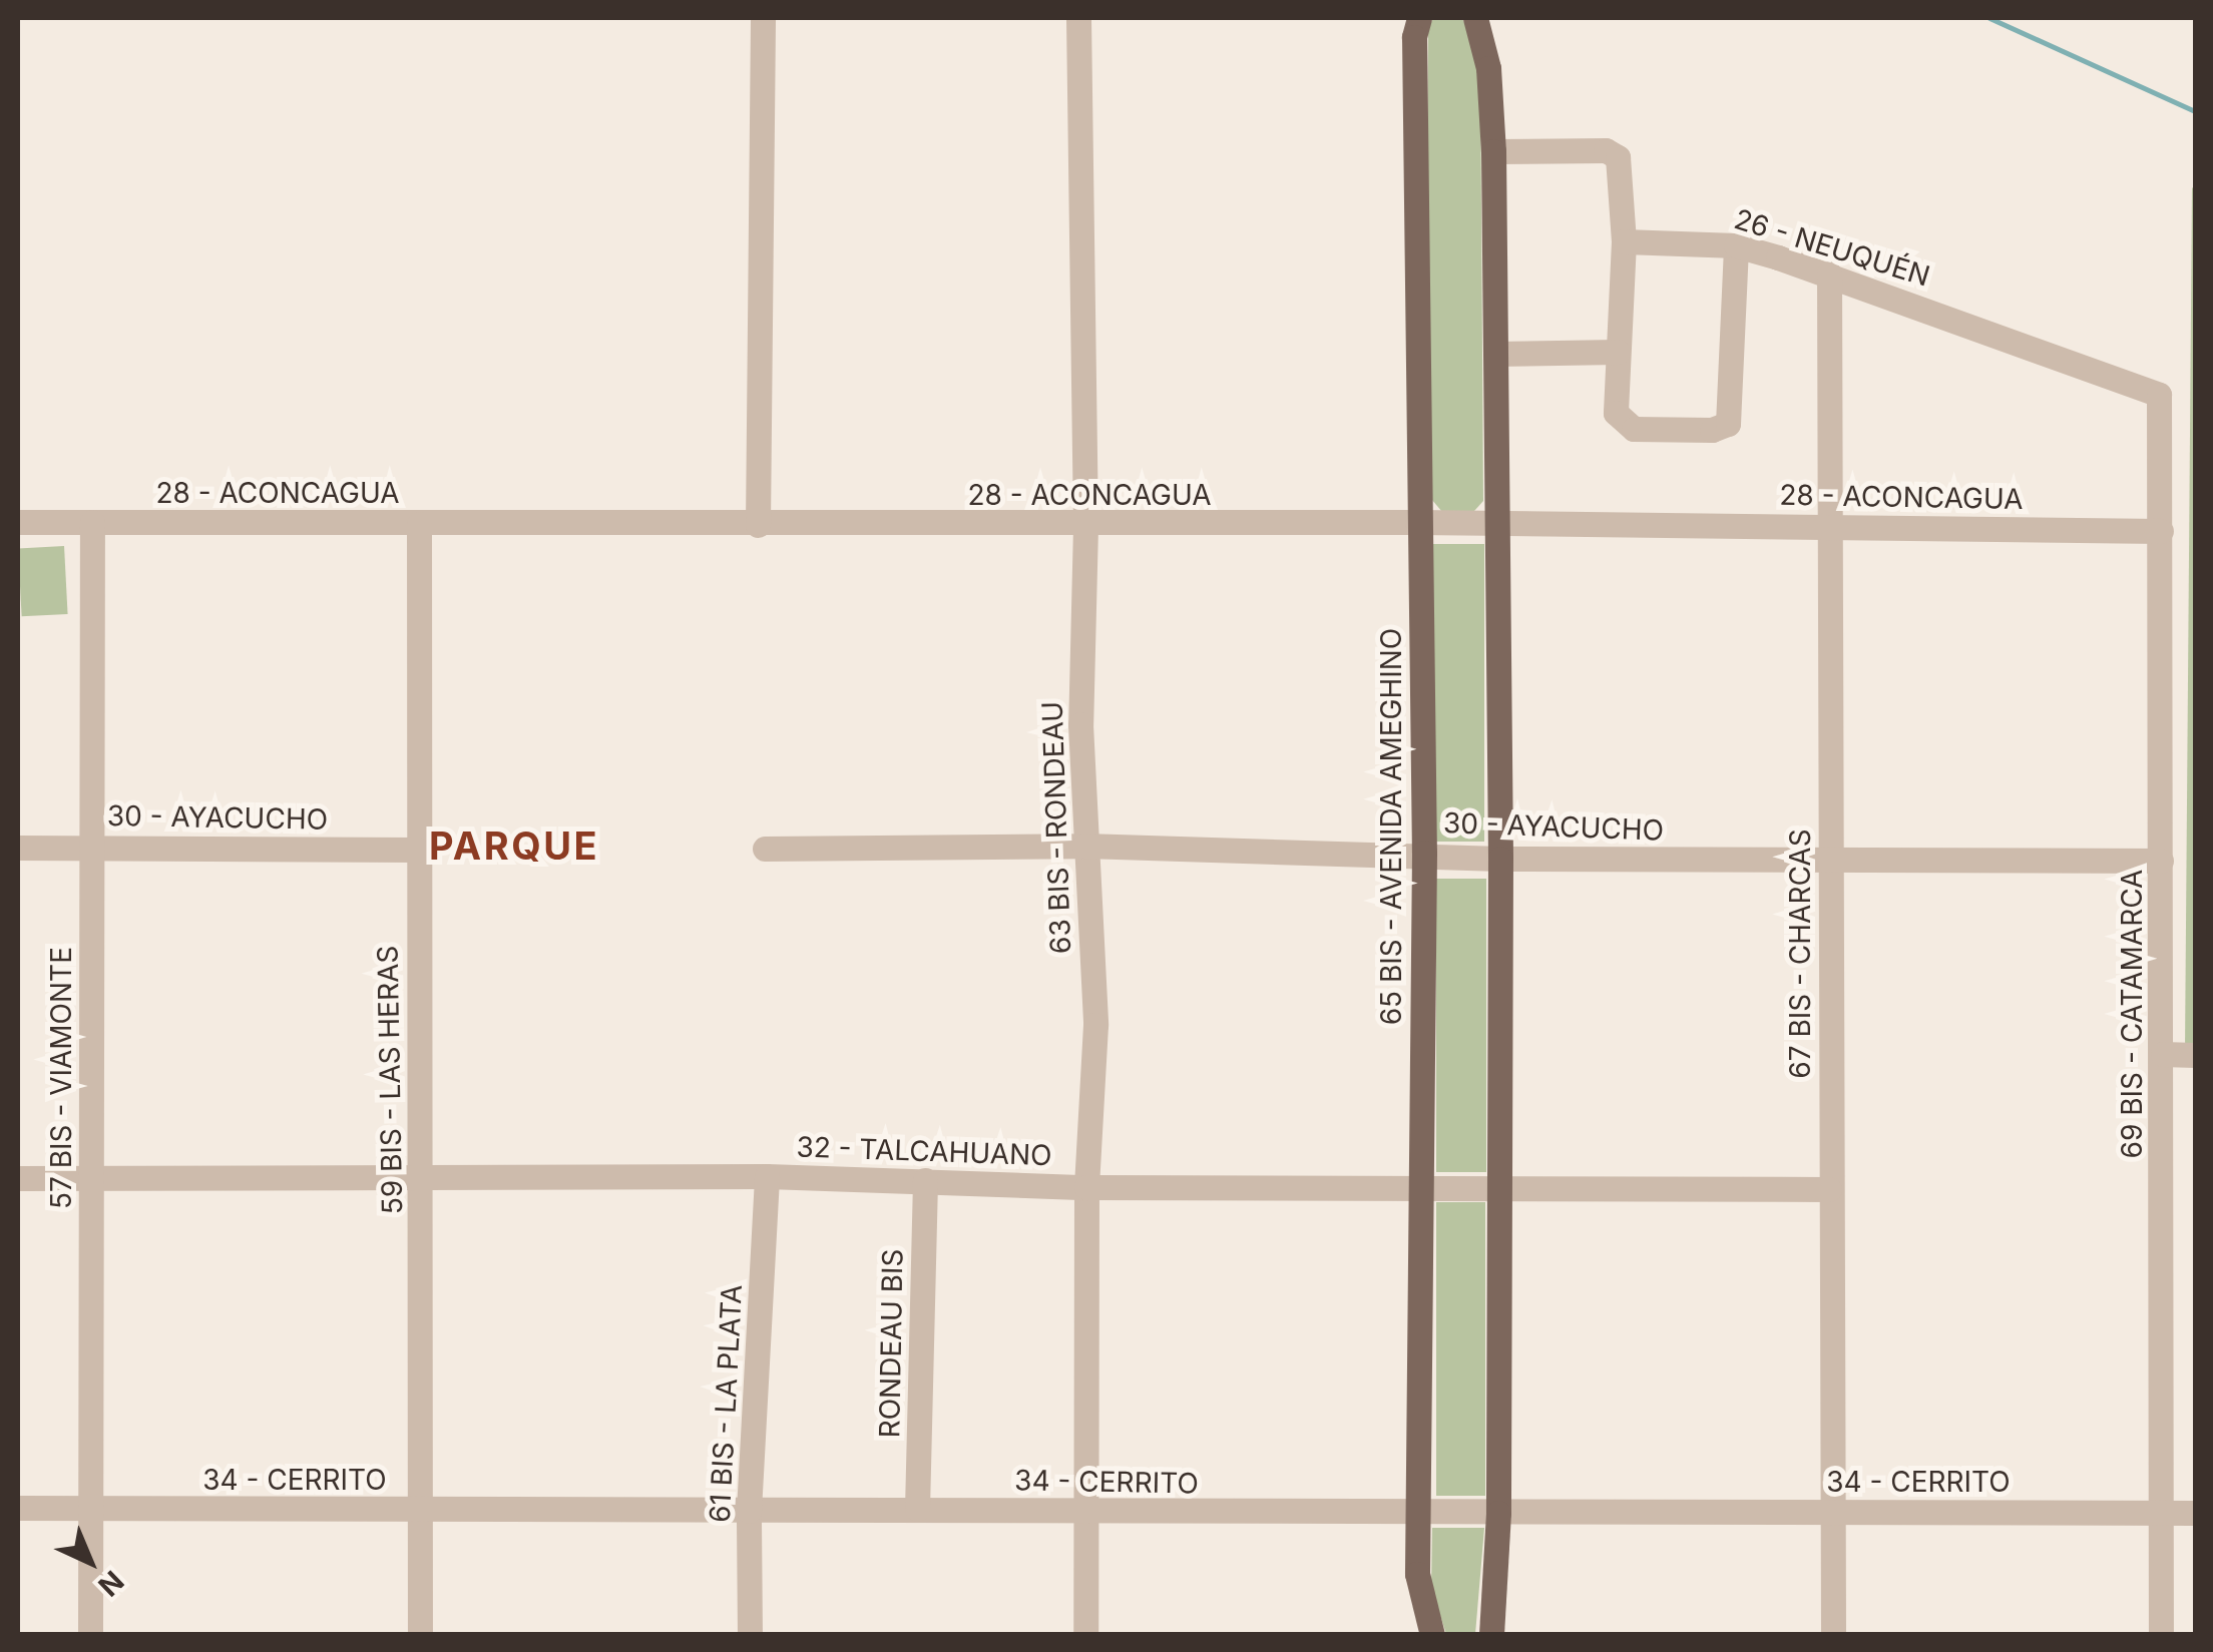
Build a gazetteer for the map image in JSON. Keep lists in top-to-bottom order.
{
  "streets": {
    "main road": ["65 BIS - AVENIDA AMEGHINO"],
    "street": [
      "26 - NEUQUÉN",
      "28 - ACONCAGUA",
      "30 - AYACUCHO",
      "63 BIS - RONDEAU",
      "67 BIS - CHARCAS",
      "69 BIS - CATAMARCA",
      "57 BIS - VIAMONTE",
      "59 BIS - LAS HERAS",
      "32 - TALCAHUANO",
      "RONDEAU BIS",
      "61 BIS - LA PLATA",
      "34 - CERRITO"
    ]
  },
  "crossings": [
    ["26 - NEUQUÉN", "67 BIS - CHARCAS"],
    ["26 - NEUQUÉN", "69 BIS - CATAMARCA"],
    ["28 - ACONCAGUA", "65 BIS - AVENIDA AMEGHINO"],
    ["28 - ACONCAGUA", "63 BIS - RONDEAU"],
    ["28 - ACONCAGUA", "67 BIS - CHARCAS"],
    ["28 - ACONCAGUA", "69 BIS - CATAMARCA"],
    ["28 - ACONCAGUA", "57 BIS - VIAMONTE"],
    ["28 - ACONCAGUA", "59 BIS - LAS HERAS"],
    ["30 - AYACUCHO", "65 BIS - AVENIDA AMEGHINO"],
    ["30 - AYACUCHO", "63 BIS - RONDEAU"],
    ["30 - AYACUCHO", "67 BIS - CHARCAS"],
    ["30 - AYACUCHO", "69 BIS - CATAMARCA"],
    ["30 - AYACUCHO", "57 BIS - VIAMONTE"],
    ["30 - AYACUCHO", "59 BIS - LAS HERAS"],
    ["65 BIS - AVENIDA AMEGHINO", "32 - TALCAHUANO"],
    ["65 BIS - AVENIDA AMEGHINO", "34 - CERRITO"],
    ["63 BIS - RONDEAU", "32 - TALCAHUANO"],
    ["63 BIS - RONDEAU", "34 - CERRITO"],
    ["67 BIS - CHARCAS", "32 - TALCAHUANO"],
    ["67 BIS - CHARCAS", "34 - CERRITO"],
    ["69 BIS - CATAMARCA", "34 - CERRITO"],
    ["57 BIS - VIAMONTE", "32 - TALCAHUANO"],
    ["57 BIS - VIAMONTE", "34 - CERRITO"],
    ["59 BIS - LAS HERAS", "32 - TALCAHUANO"],
    ["59 BIS - LAS HERAS", "34 - CERRITO"],
    ["32 - TALCAHUANO", "RONDEAU BIS"],
    ["32 - TALCAHUANO", "61 BIS - LA PLATA"],
    ["RONDEAU BIS", "34 - CERRITO"],
    ["61 BIS - LA PLATA", "34 - CERRITO"]
  ],
  "districts": ["PARQUE"],
  "north": "bottom right"
}
